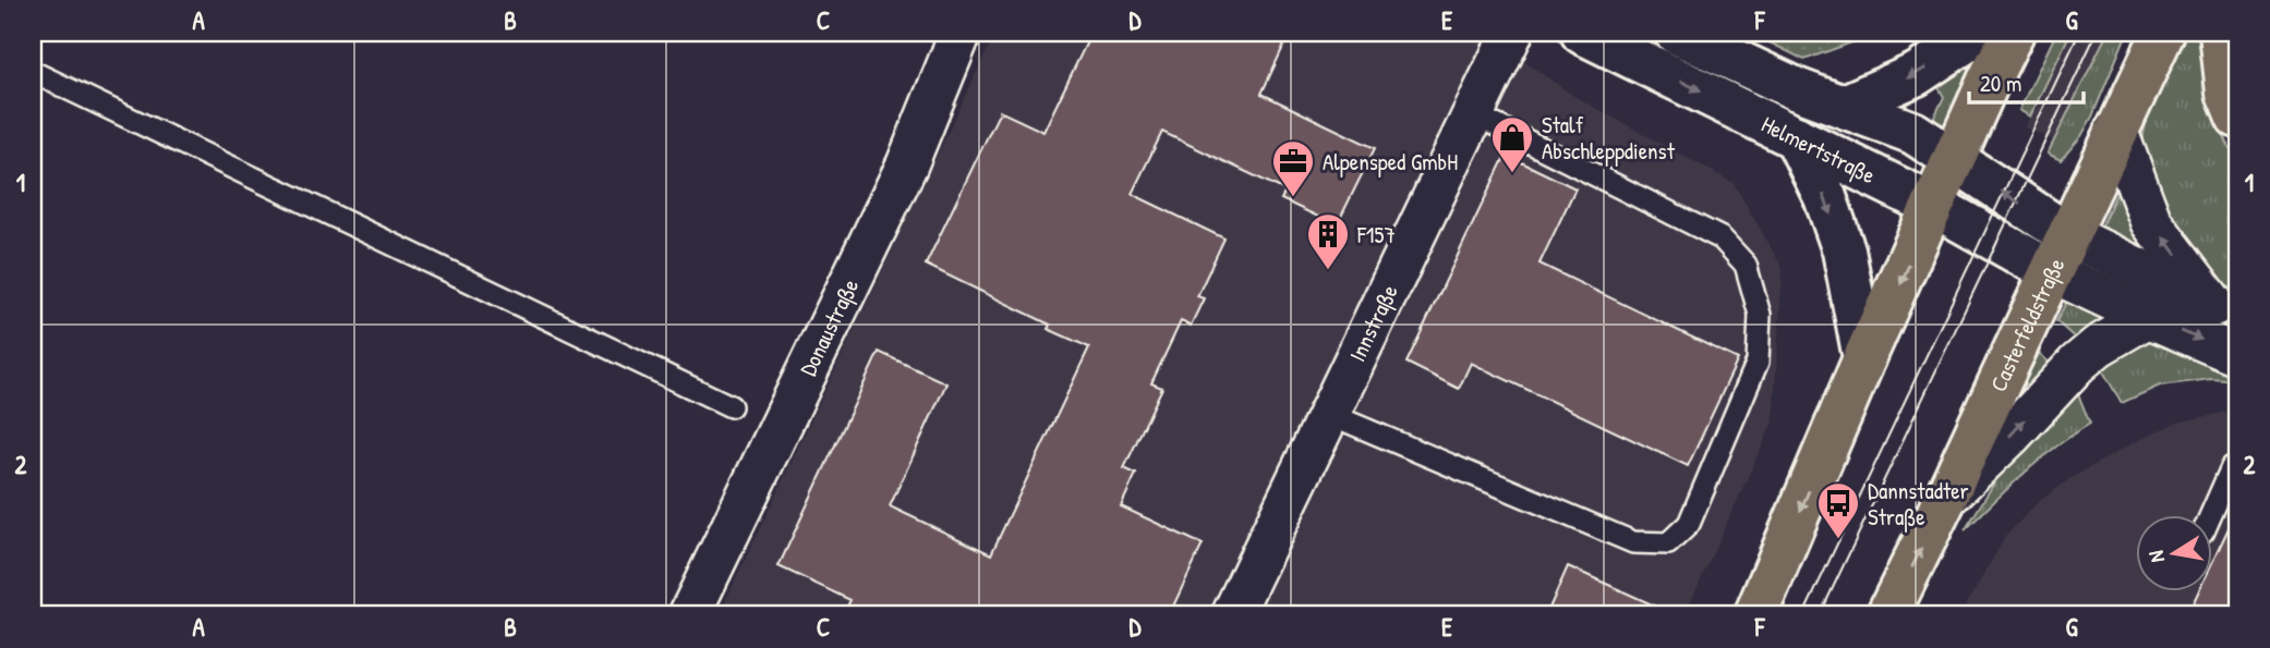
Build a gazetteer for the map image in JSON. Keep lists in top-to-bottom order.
{
  "streets": {
    "main road": ["Casterfeldstraße"],
    "street": ["Helmertstraße", "Innstraße", "Donaustraße"]
  },
  "crossings": [
    ["Helmertstraße", "Casterfeldstraße"]
  ],
  "places": {
    "shop": ["Stalf Abschleppdienst"],
    "office": ["Alpensped GmbH"],
    "building": ["F157"],
    "bus stop": ["Dannstadter Straße"]
  },
  "scale_bar": "20 m",
  "north": "left",
  "grid": {
    "columns": [
      "A",
      "B",
      "C",
      "D",
      "E",
      "F",
      "G"
    ],
    "rows": ["1", "2"]
  }
}
